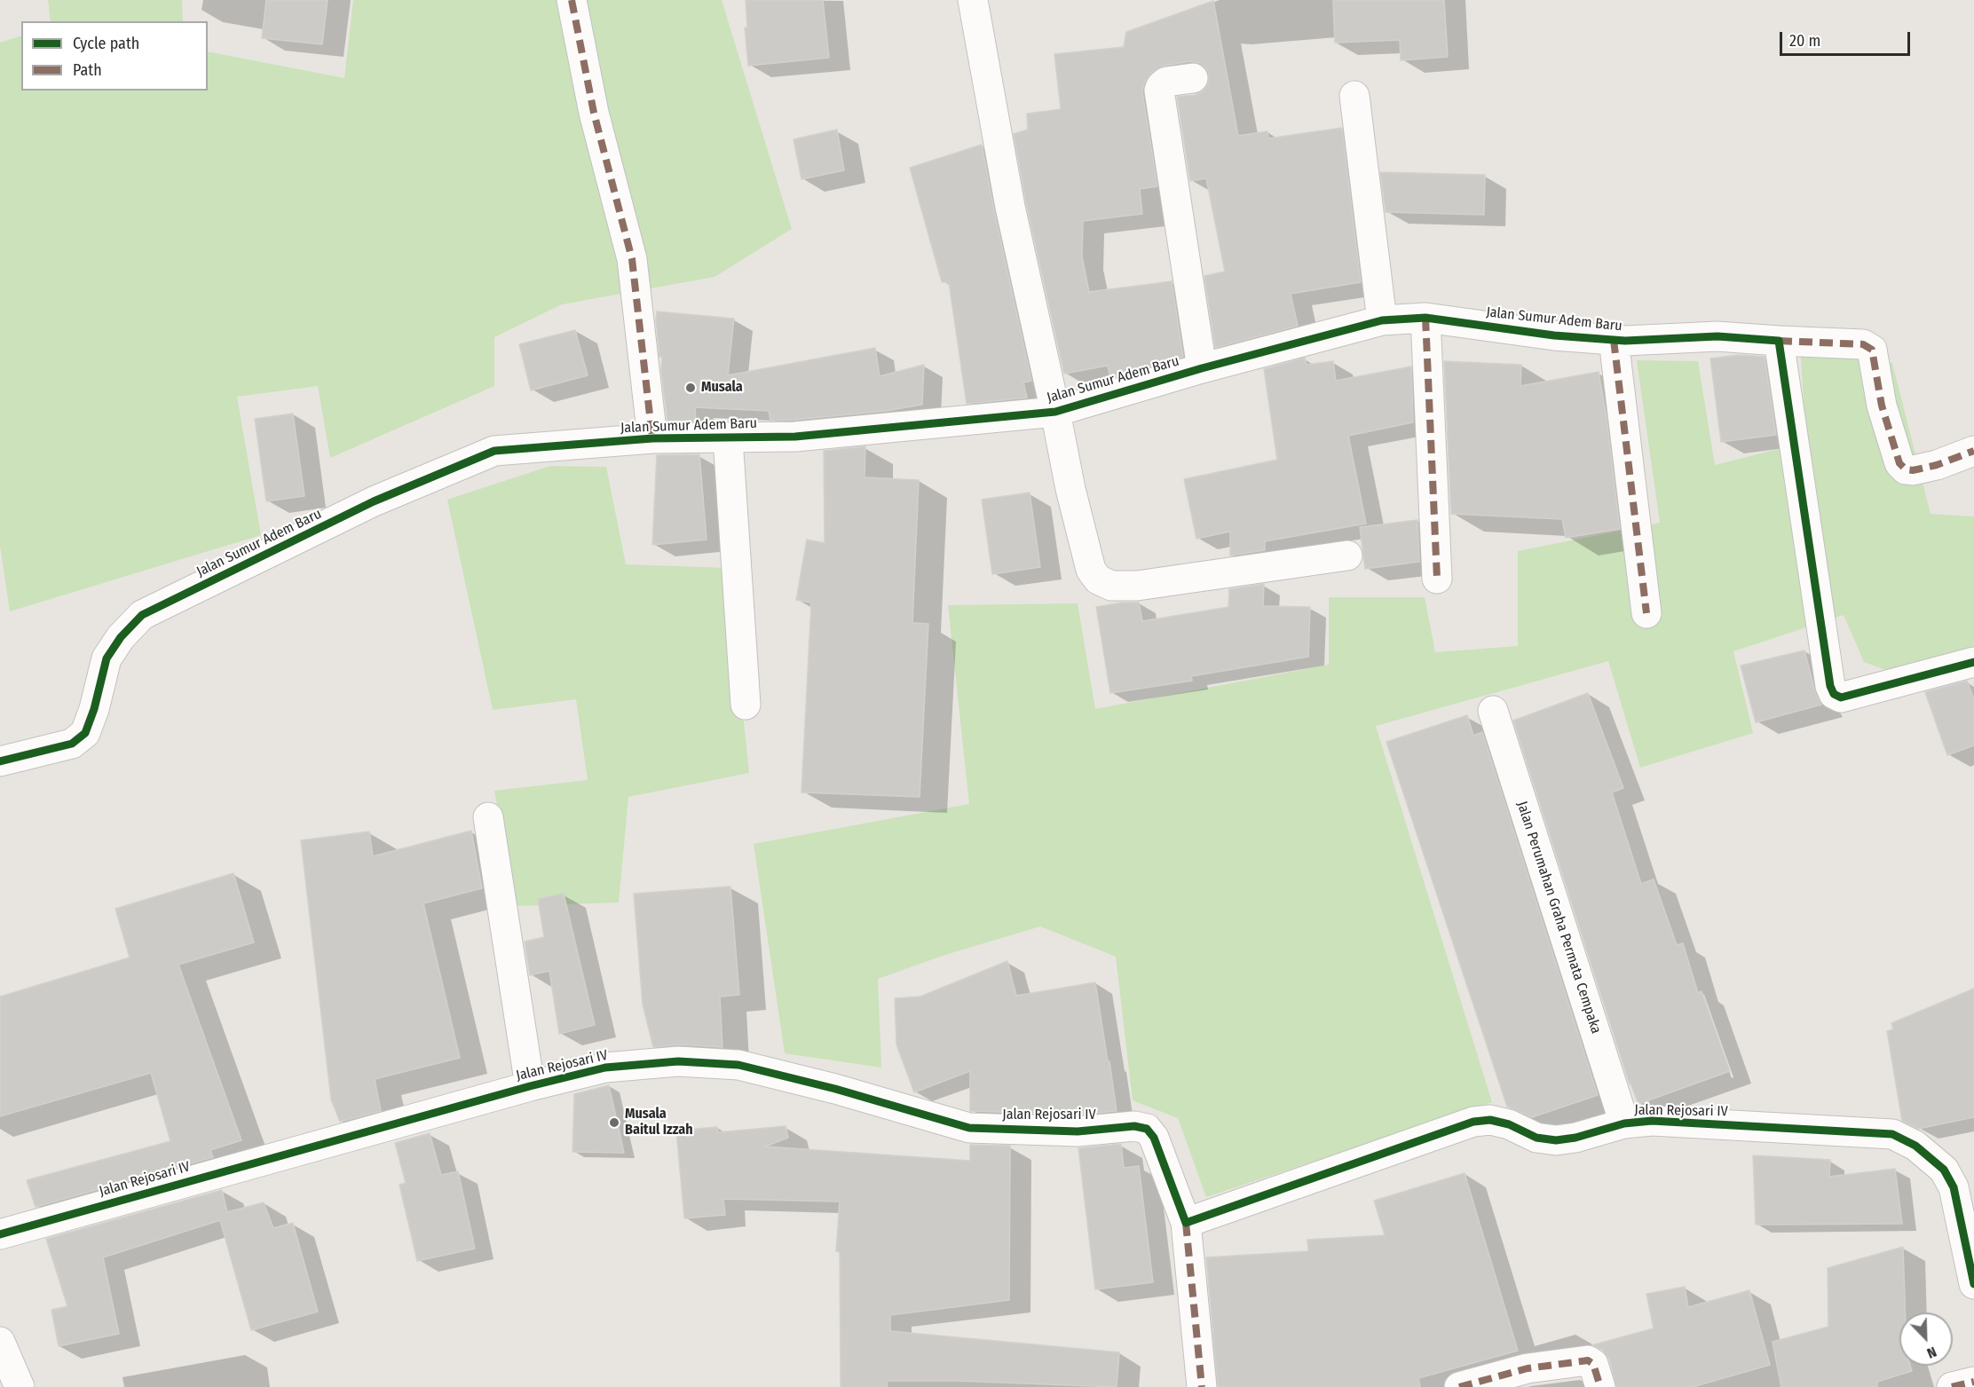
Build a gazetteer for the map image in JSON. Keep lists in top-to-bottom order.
{
  "streets": {
    "street": ["Jalan Sumur Adem Baru", "Jalan Perumahan Graha Permata Cempaka", "Jalan Rejosari IV"]
  },
  "crossings": [
    ["Jalan Perumahan Graha Permata Cempaka", "Jalan Rejosari IV"]
  ],
  "places": ["Musala", "Musala Baitul Izzah"],
  "legend": ["Cycle path", "Path"],
  "scale_bar": "20 m",
  "north": "bottom right"
}
